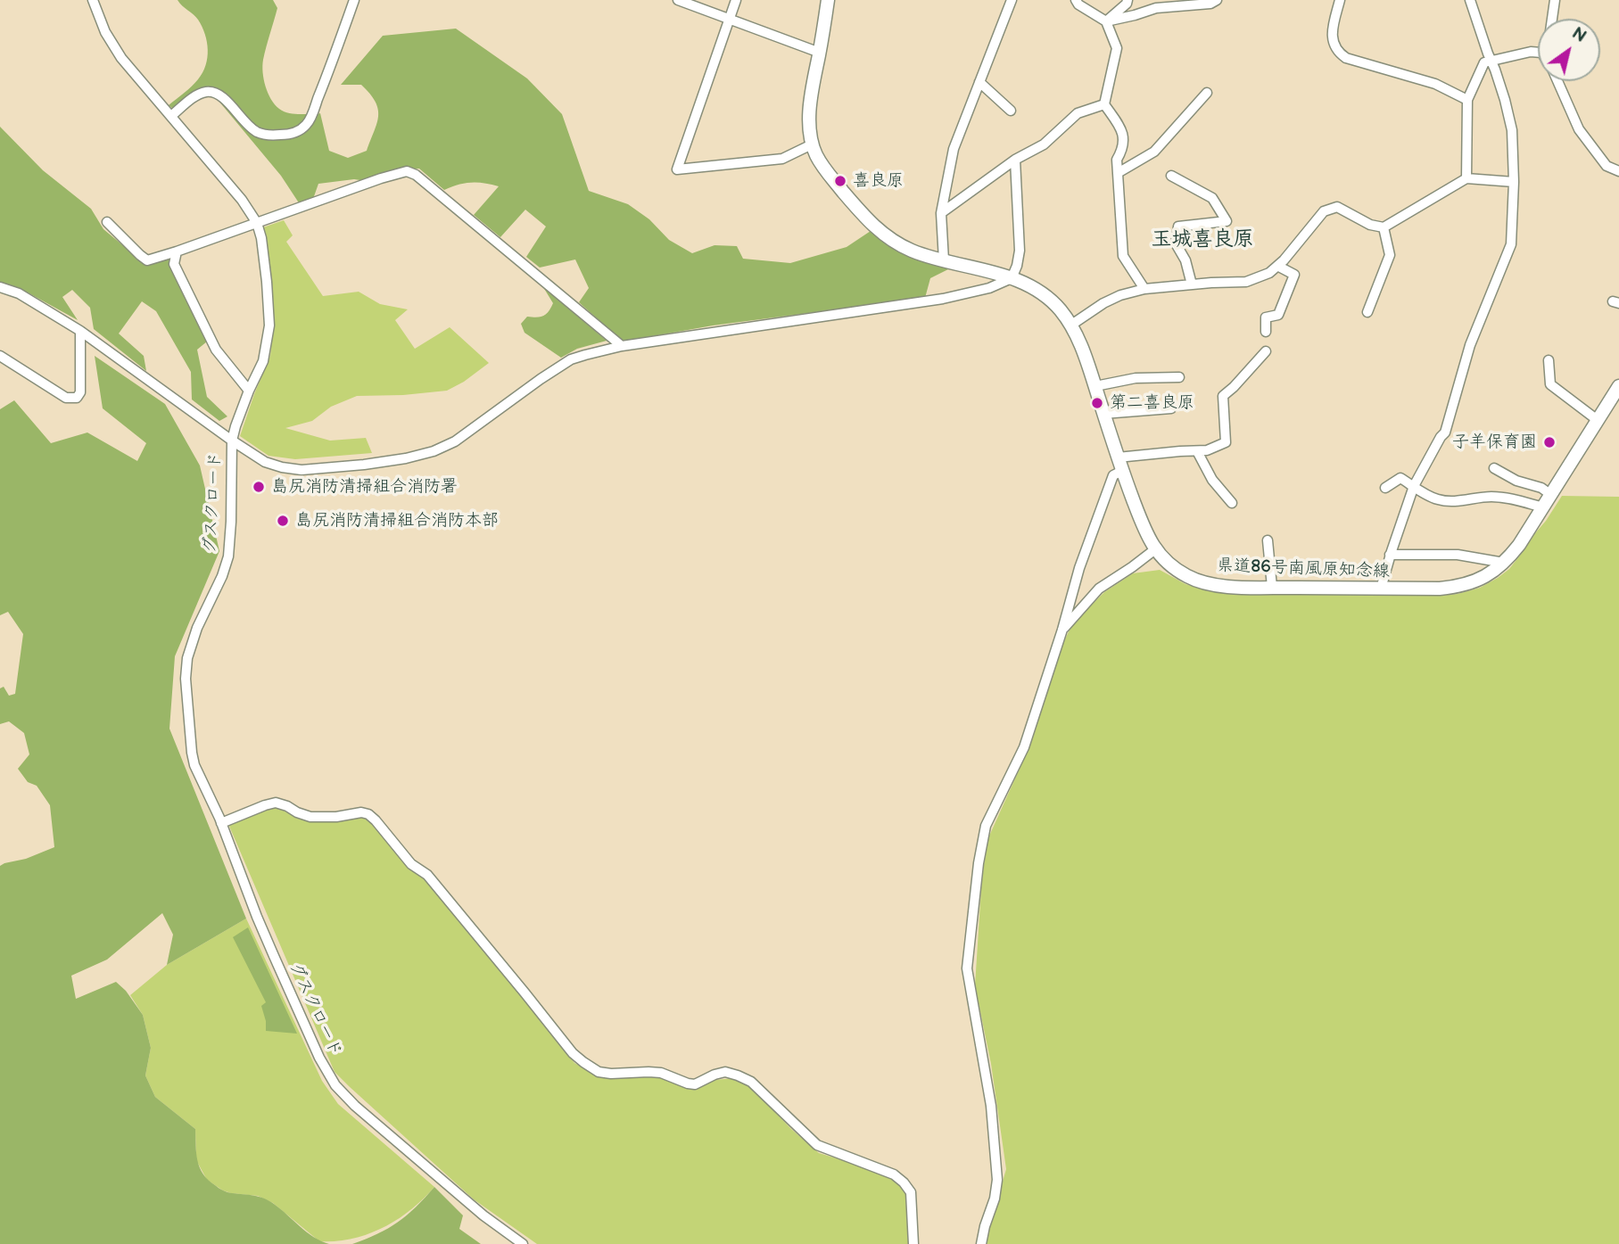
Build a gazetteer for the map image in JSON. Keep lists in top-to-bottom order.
{
  "streets": {
    "main road": ["県道86号南風原知念線"],
    "street": ["グスクロード"]
  },
  "districts": ["玉城喜良原"],
  "places": [
    "喜良原",
    "第二喜良原",
    "子羊保育園",
    "島尻消防清掃組合消防署",
    "島尻消防清掃組合消防本部"
  ],
  "north": "top right"
}
